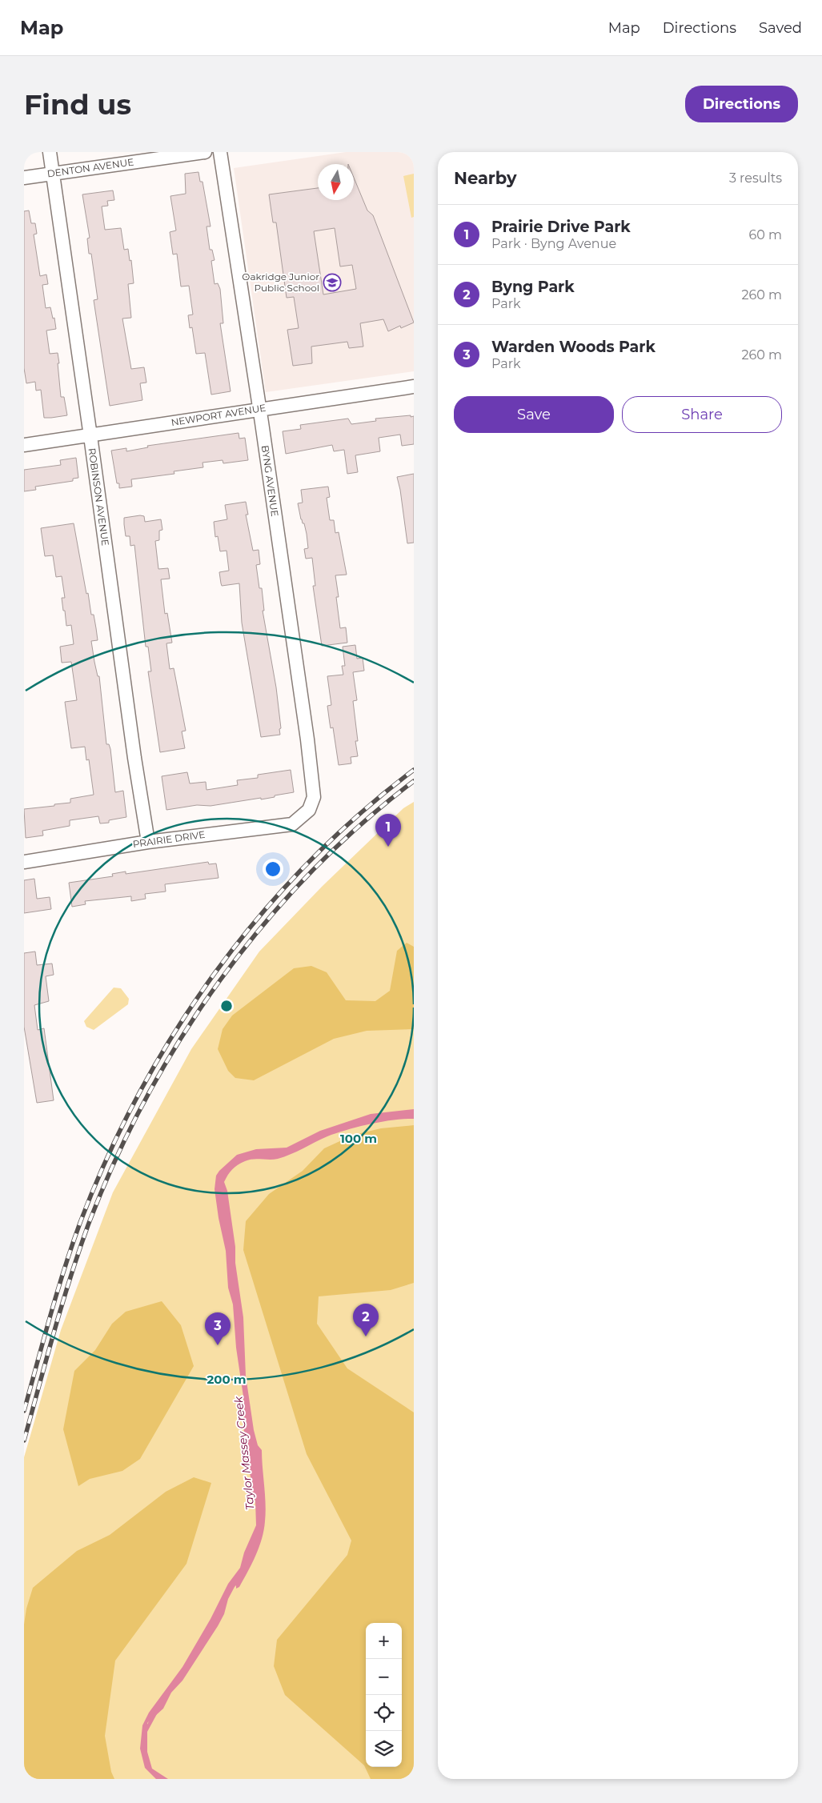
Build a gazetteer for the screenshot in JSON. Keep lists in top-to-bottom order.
{
  "streets": {
    "street": [
      "DENTON AVENUE",
      "NEWPORT AVENUE",
      "BYNG AVENUE",
      "ROBINSON AVENUE",
      "PRAIRIE DRIVE"
    ]
  },
  "crossings": [
    ["DENTON AVENUE", "ROBINSON AVENUE"],
    ["NEWPORT AVENUE", "BYNG AVENUE"],
    ["NEWPORT AVENUE", "ROBINSON AVENUE"],
    ["BYNG AVENUE", "PRAIRIE DRIVE"],
    ["ROBINSON AVENUE", "PRAIRIE DRIVE"]
  ],
  "water": ["Taylor Massey Creek"],
  "places": {
    "school or university": ["Oakridge Junior Public School"]
  },
  "north": "bottom",
  "page": {
    "header": "Map",
    "nav": ["Map", "Directions", "Saved"],
    "buttons": [
      "Directions",
      ["Save", "Share"]
    ],
    "title": "Find us",
    "heading": ["Nearby", "3 results"],
    "list": [
      {
        "mark": "1",
        "name": "Prairie Drive Park",
        "note": "Park · Byng Avenue",
        "value": "60 m"
      },
      {
        "mark": "2",
        "name": "Byng Park",
        "note": "Park",
        "value": "260 m"
      },
      {
        "mark": "3",
        "name": "Warden Woods Park",
        "note": "Park",
        "value": "260 m"
      }
    ],
    "pins": ["1", "2", "3"],
    "map_buttons": ["+", "−"]
  },
  "rings": ["100 m", "200 m"]
}
